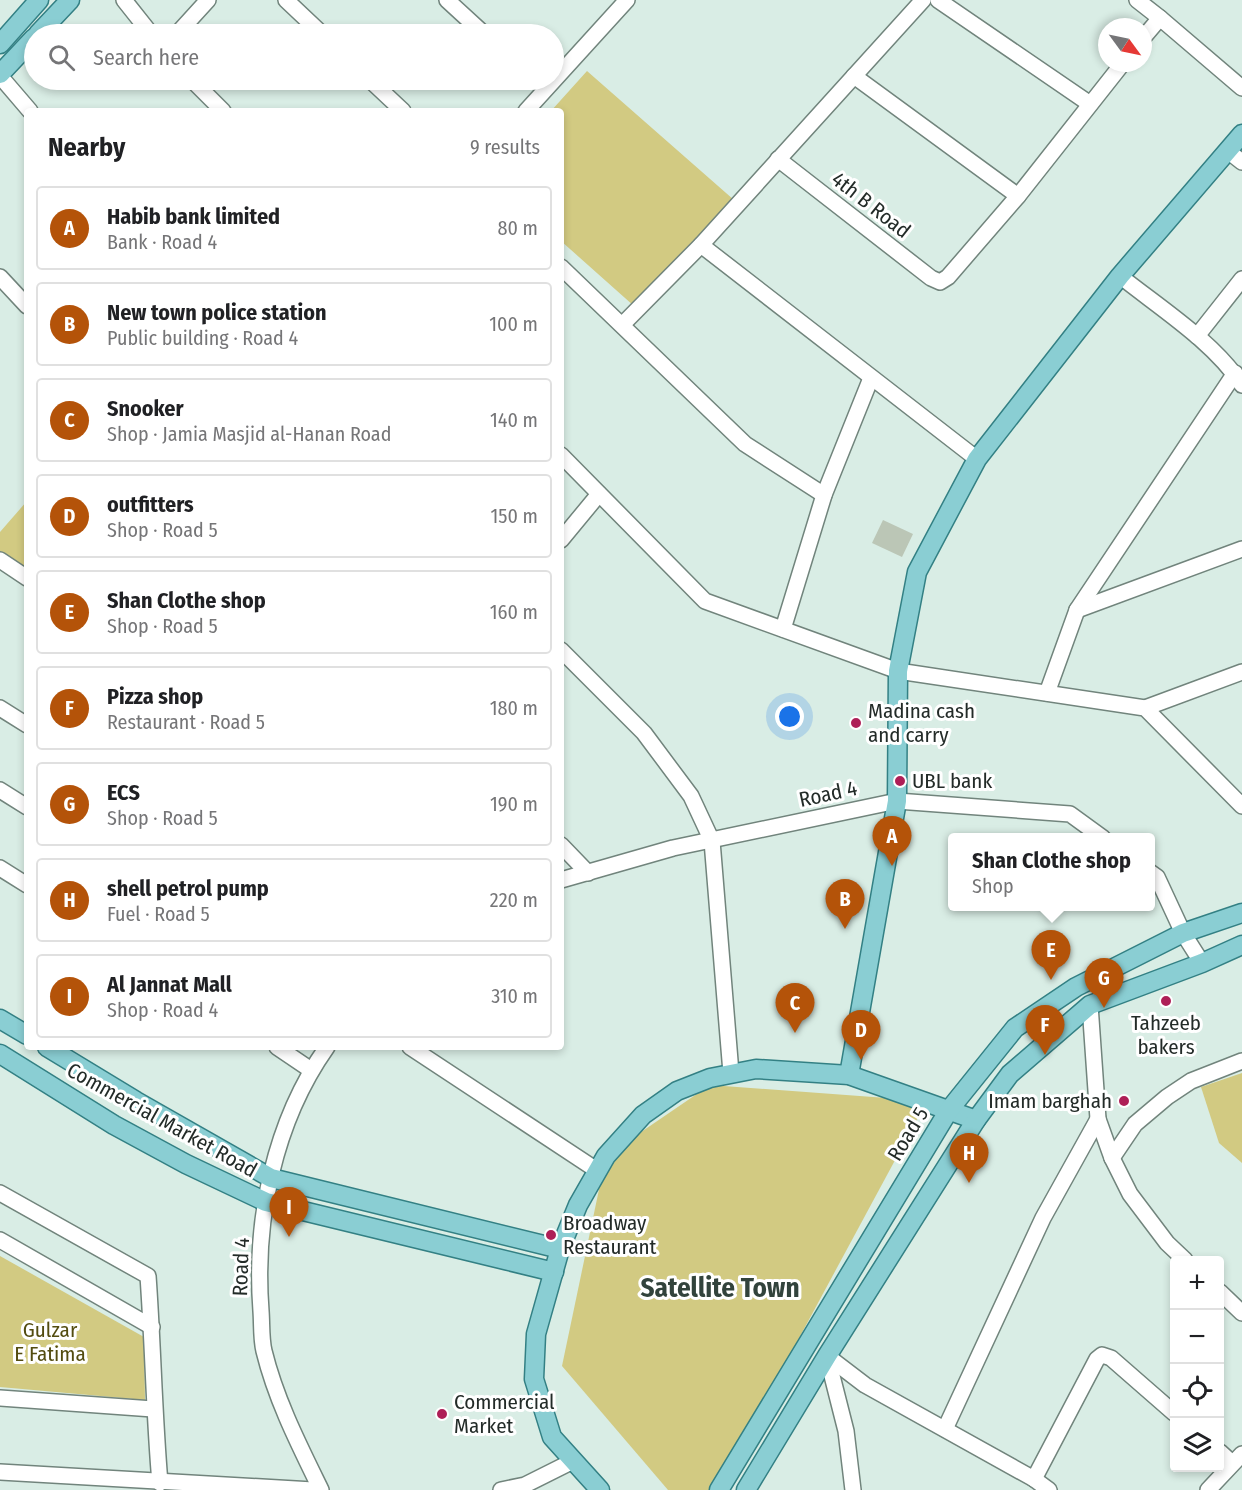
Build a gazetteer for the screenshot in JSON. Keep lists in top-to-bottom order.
{
  "streets": {
    "main road": ["Commercial Market Road", "Road 5"],
    "street": ["4th B Road", "Road 4"]
  },
  "crossings": [
    ["Road 4", "Commercial Market Road"]
  ],
  "districts": ["Satellite Town"],
  "parks": ["Gulzar E Fatima"],
  "places": [
    "Madina cash and carry",
    "UBL bank",
    "Tahzeeb bakers",
    "Imam barghah",
    "Broadway Restaurant",
    "Commercial Market"
  ],
  "north": "bottom right",
  "page": {
    "search": "Search here",
    "heading": ["Nearby", "9 results"],
    "list": [
      {
        "mark": "A",
        "name": "Habib bank limited",
        "note": "Bank · Road 4",
        "value": "80 m"
      },
      {
        "mark": "B",
        "name": "New town police station",
        "note": "Public building · Road 4",
        "value": "100 m"
      },
      {
        "mark": "C",
        "name": "Snooker",
        "note": "Shop · Jamia Masjid al-Hanan Road",
        "value": "140 m"
      },
      {
        "mark": "D",
        "name": "outfitters",
        "note": "Shop · Road 5",
        "value": "150 m"
      },
      {
        "mark": "E",
        "name": "Shan Clothe shop",
        "note": "Shop · Road 5",
        "value": "160 m"
      },
      {
        "mark": "F",
        "name": "Pizza shop",
        "note": "Restaurant · Road 5",
        "value": "180 m"
      },
      {
        "mark": "G",
        "name": "ECS",
        "note": "Shop · Road 5",
        "value": "190 m"
      },
      {
        "mark": "H",
        "name": "shell petrol pump",
        "note": "Fuel · Road 5",
        "value": "220 m"
      },
      {
        "mark": "I",
        "name": "Al Jannat Mall",
        "note": "Shop · Road 4",
        "value": "310 m"
      }
    ],
    "pins": [
      "A",
      "B",
      "E",
      "G",
      "C",
      "F",
      "D",
      "H",
      "I"
    ],
    "popup": ["Shan Clothe shop", "Shop"],
    "map_buttons": ["+", "−"]
  }
}
